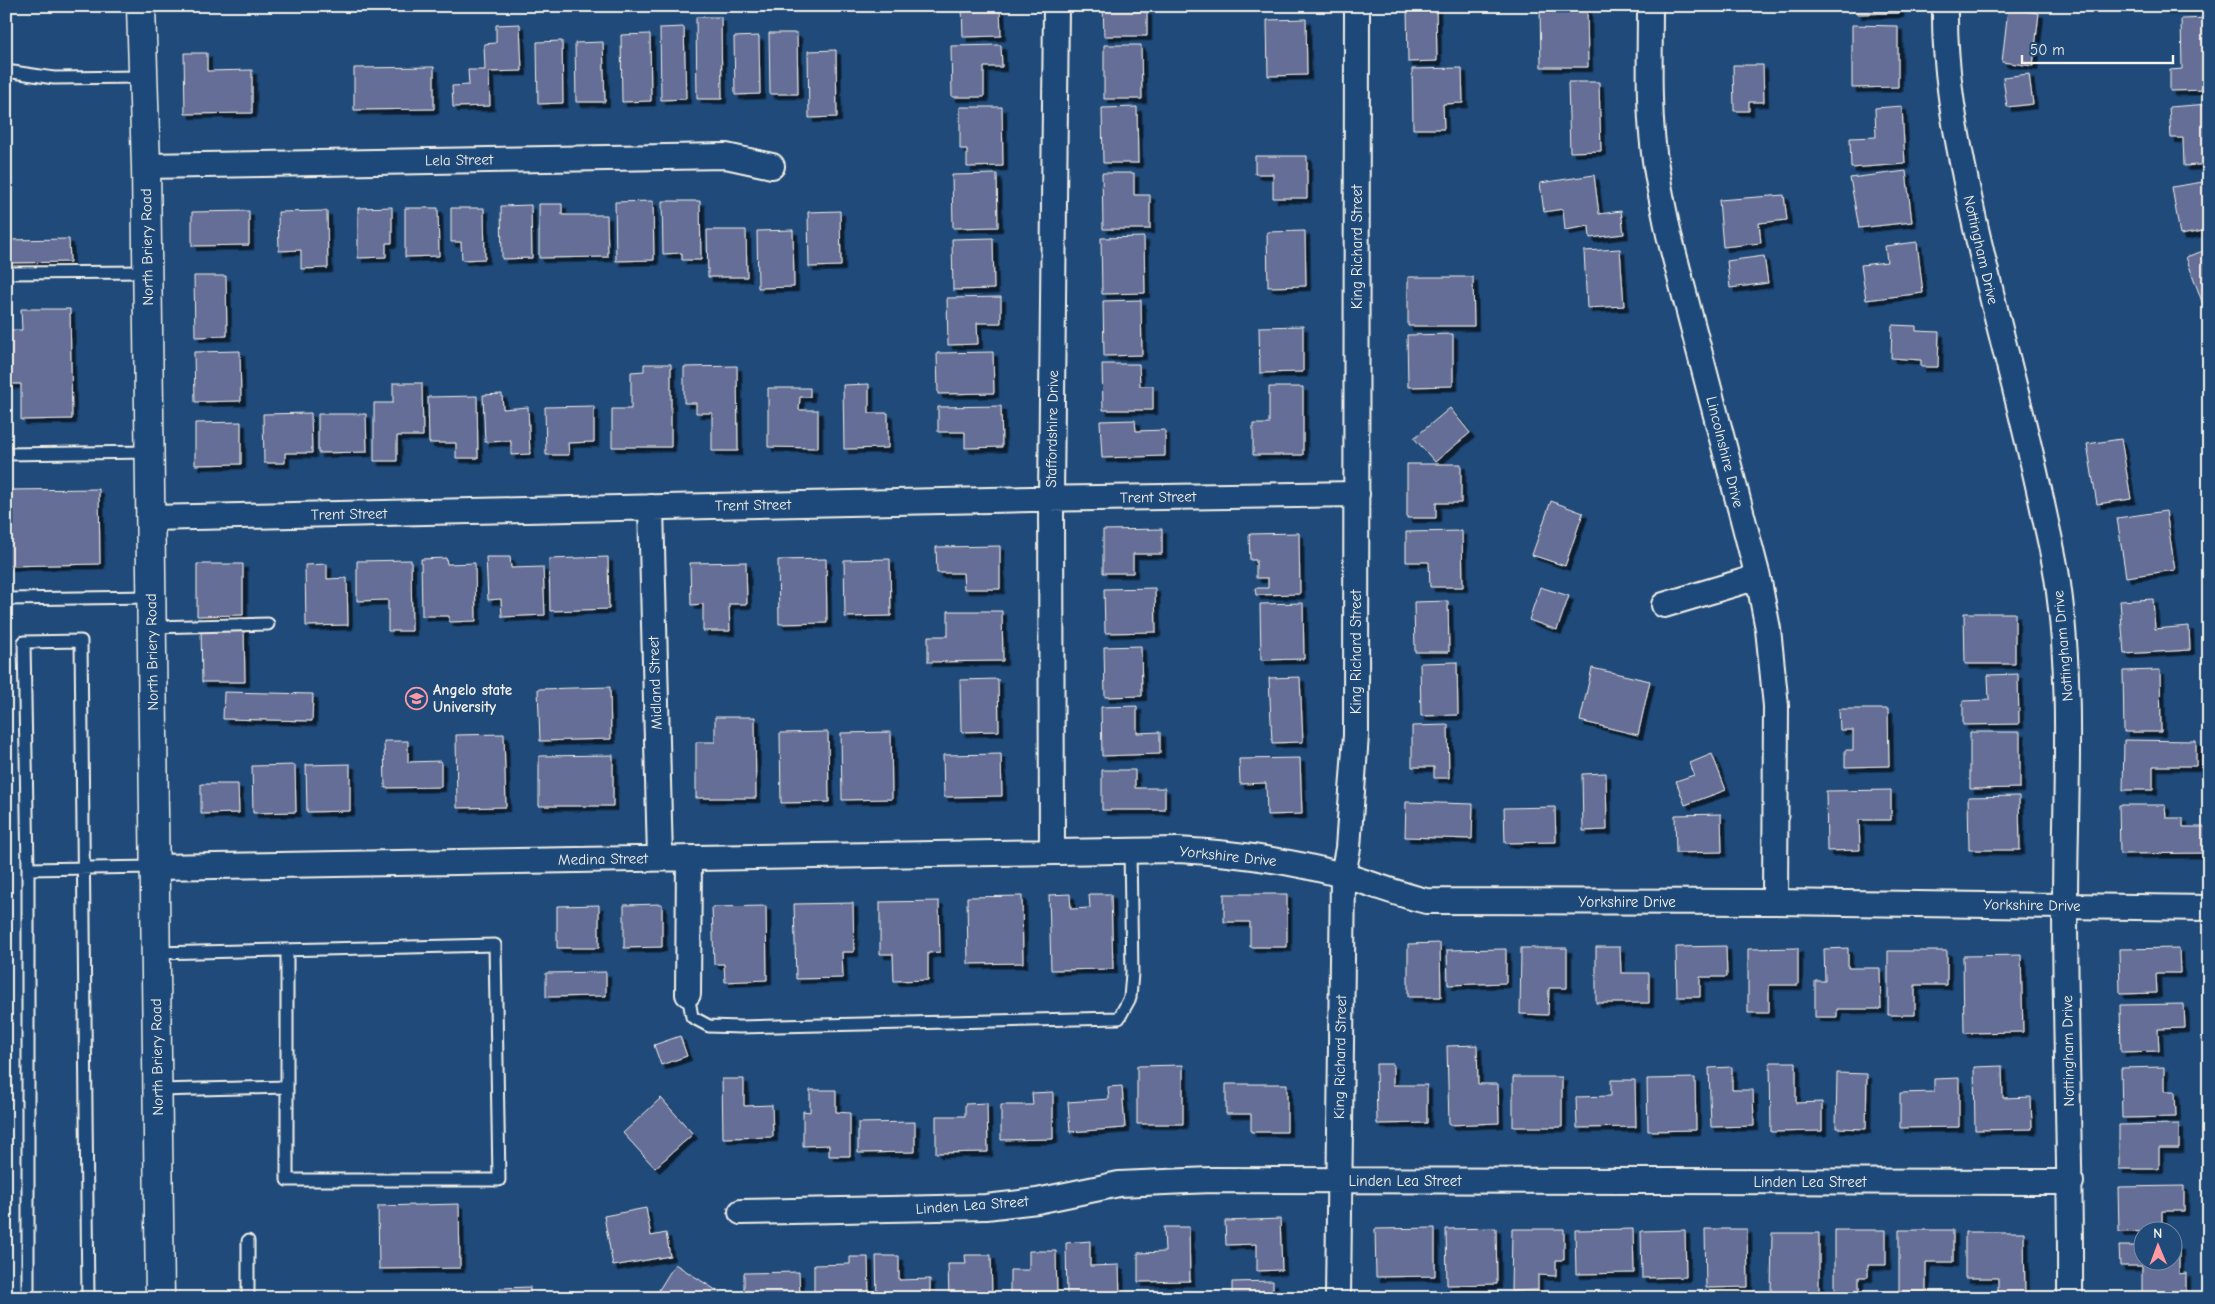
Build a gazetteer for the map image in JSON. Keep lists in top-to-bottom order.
{
  "streets": {
    "street": [
      "Lela Street",
      "North Briery Road",
      "King Richard Street",
      "Nottingham Drive",
      "Staffordshire Drive",
      "Lincolnshire Drive",
      "Trent Street",
      "Midland Street",
      "Yorkshire Drive",
      "Medina Street",
      "Linden Lea Street"
    ]
  },
  "crossings": [
    ["Lela Street", "North Briery Road"],
    ["North Briery Road", "Trent Street"],
    ["North Briery Road", "Medina Street"],
    ["King Richard Street", "Trent Street"],
    ["King Richard Street", "Yorkshire Drive"],
    ["King Richard Street", "Linden Lea Street"],
    ["Nottingham Drive", "Yorkshire Drive"],
    ["Nottingham Drive", "Linden Lea Street"],
    ["Staffordshire Drive", "Trent Street"],
    ["Staffordshire Drive", "Yorkshire Drive"],
    ["Staffordshire Drive", "Medina Street"],
    ["Lincolnshire Drive", "Yorkshire Drive"],
    ["Trent Street", "Midland Street"],
    ["Midland Street", "Medina Street"],
    ["Yorkshire Drive", "Medina Street"]
  ],
  "places": {
    "school or university": ["Angelo state University"]
  },
  "scale_bar": "50 m",
  "north": "top"
}
